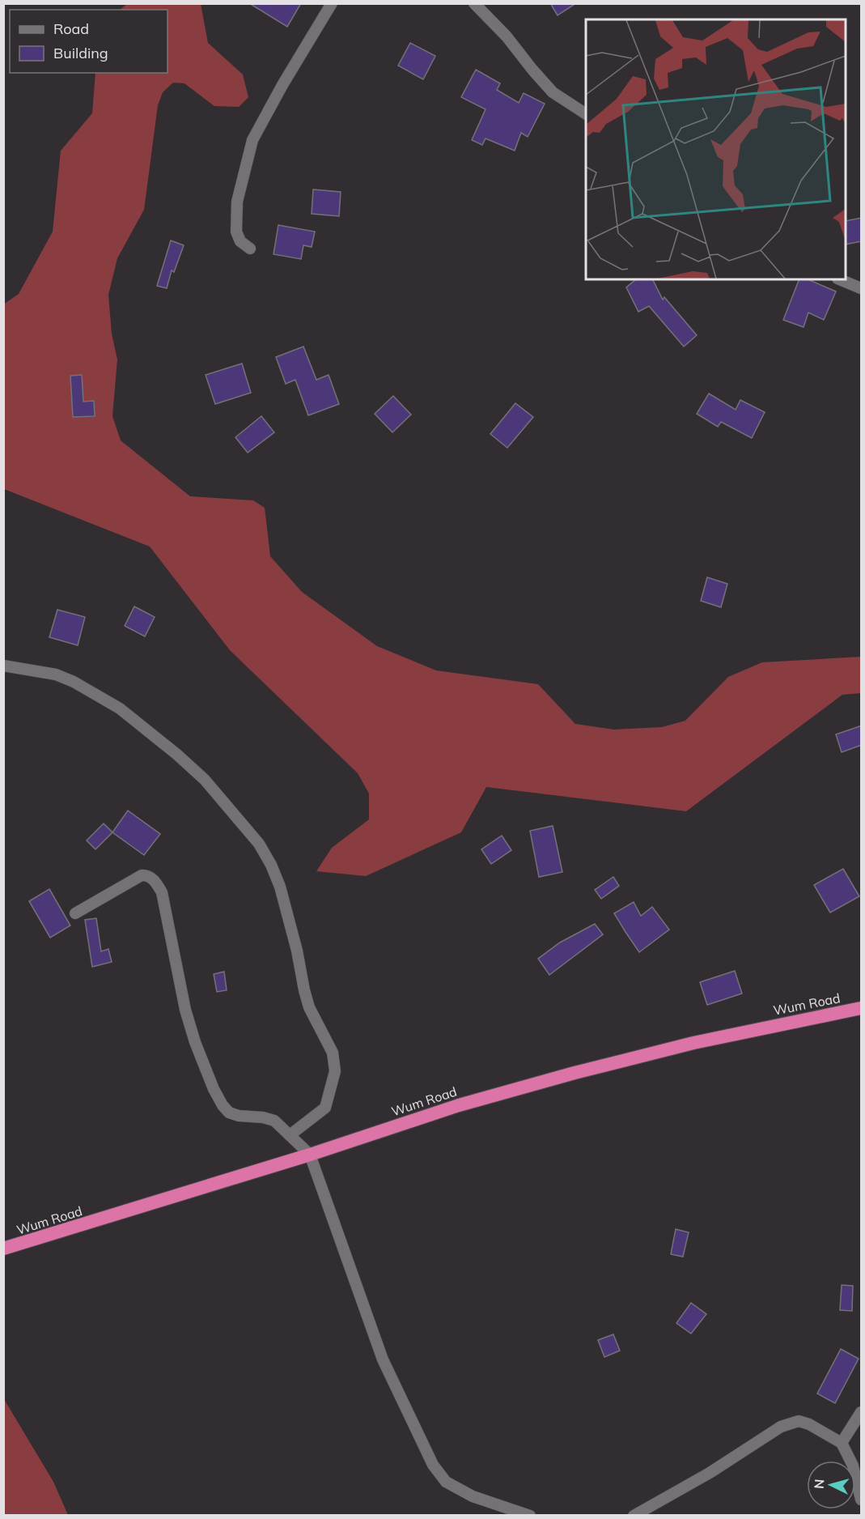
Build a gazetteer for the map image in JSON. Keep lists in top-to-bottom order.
{
  "streets": {
    "highway": ["Wum Road"]
  },
  "legend": ["Road", "Building"],
  "north": "left"
}
